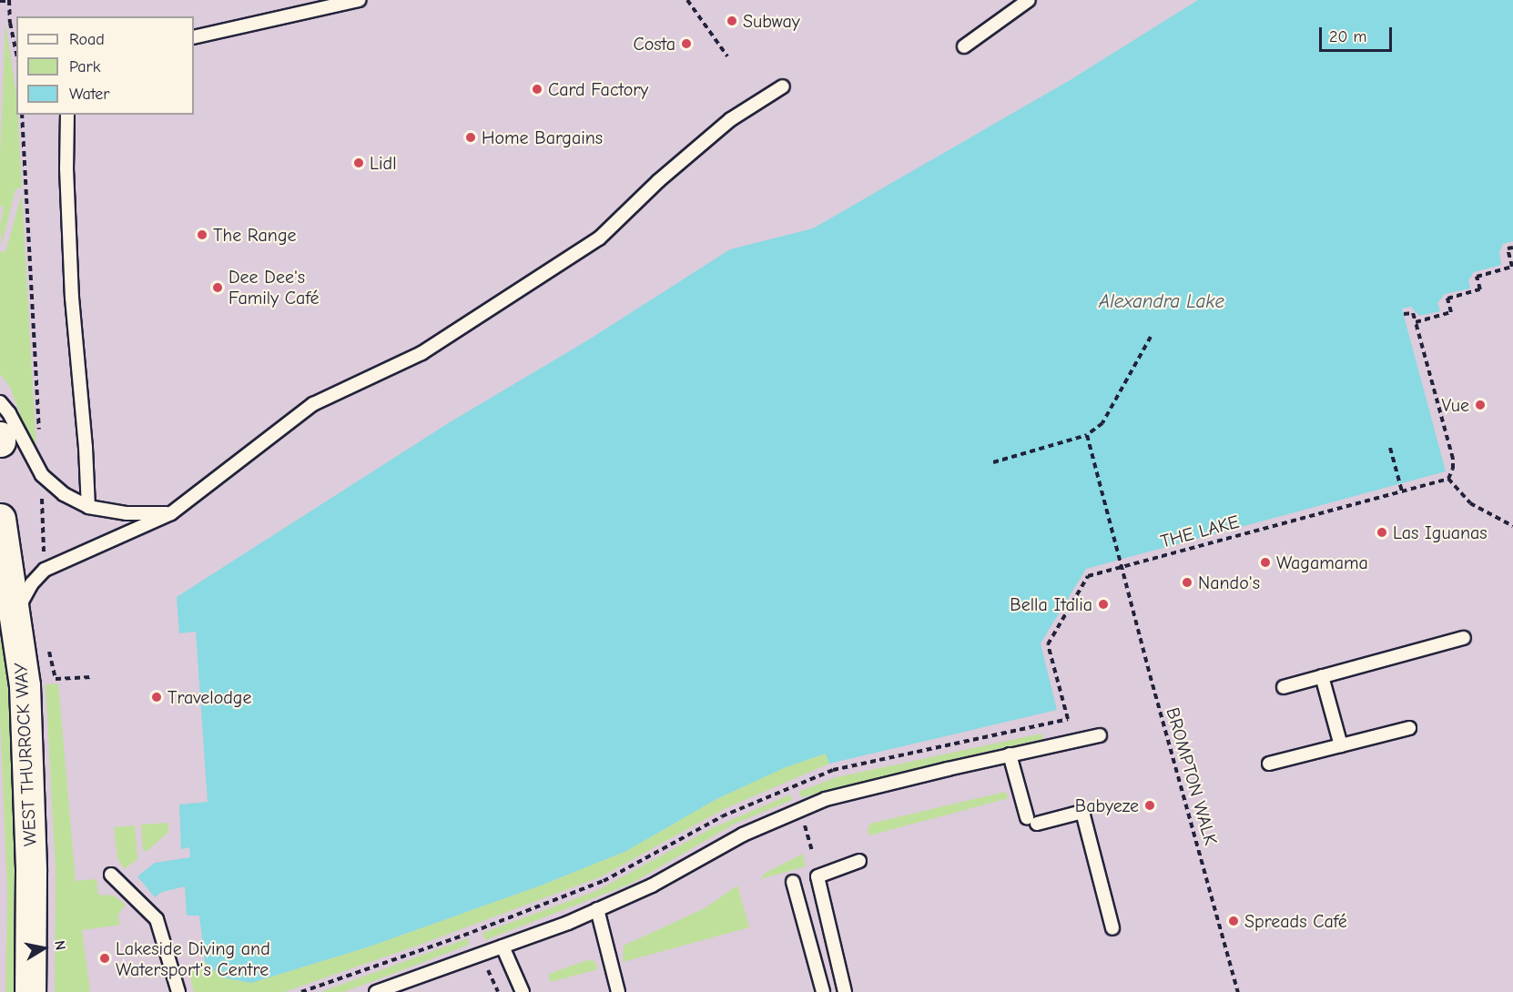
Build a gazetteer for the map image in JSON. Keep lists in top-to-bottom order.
{
  "streets": {
    "main road": ["WEST THURROCK WAY"],
    "path": ["THE LAKE", "BROMPTON WALK"]
  },
  "crossings": [
    ["THE LAKE", "BROMPTON WALK"]
  ],
  "water": ["Alexandra Lake"],
  "places": [
    "Subway",
    "Costa",
    "Card Factory",
    "Home Bargains",
    "Lidl",
    "The Range",
    "Dee Dee's Family Café",
    "Vue",
    "Las Iguanas",
    "Wagamama",
    "Nando's",
    "Bella Italia",
    "Travelodge",
    "Babyeze",
    "Spreads Café",
    "Lakeside Diving and Watersport's Centre"
  ],
  "legend": ["Road", "Park", "Water"],
  "scale_bar": "20 m",
  "north": "right"
}
